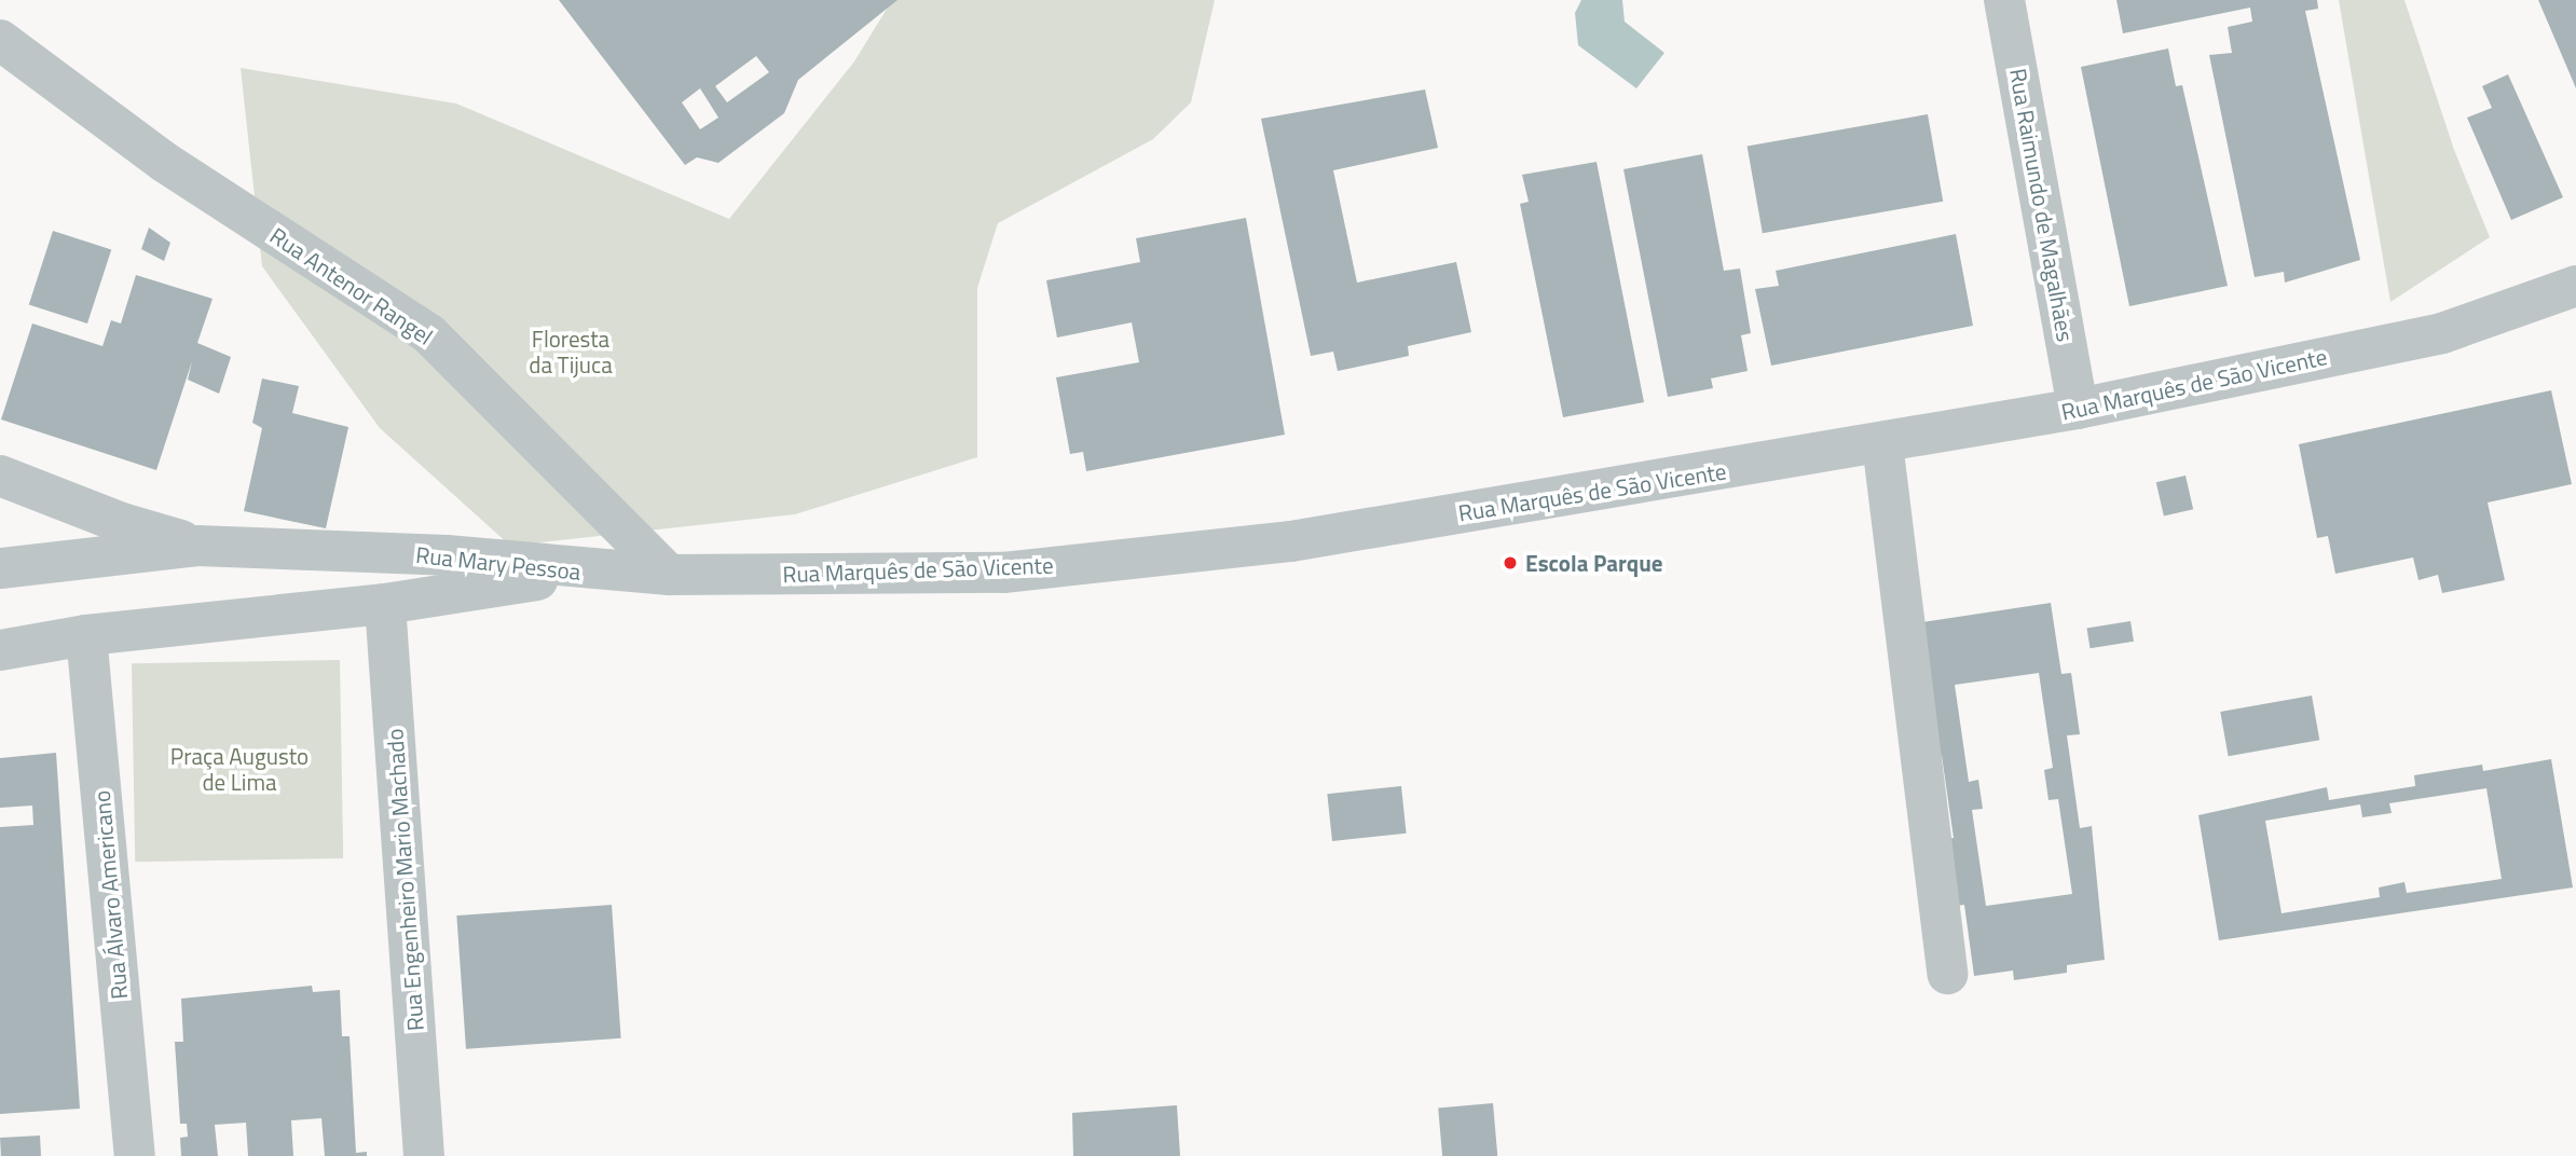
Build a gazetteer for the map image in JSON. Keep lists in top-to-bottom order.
{
  "streets": {
    "street": [
      "Rua Raimundo de Magalhães",
      "Rua Antenor Rangel",
      "Rua Marquês de São Vicente",
      "Rua Mary Pessoa",
      "Rua Engenheiro Mario Machado",
      "Rua Álvaro Americano"
    ]
  },
  "crossings": [
    ["Rua Raimundo de Magalhães", "Rua Marquês de São Vicente"],
    ["Rua Antenor Rangel", "Rua Marquês de São Vicente"],
    ["Rua Marquês de São Vicente", "Rua Mary Pessoa"],
    ["Rua Mary Pessoa", "Rua Engenheiro Mario Machado"],
    ["Rua Mary Pessoa", "Rua Álvaro Americano"]
  ],
  "parks": ["Floresta da Tijuca", "Praça Augusto de Lima"],
  "places": ["Escola Parque"]
}
